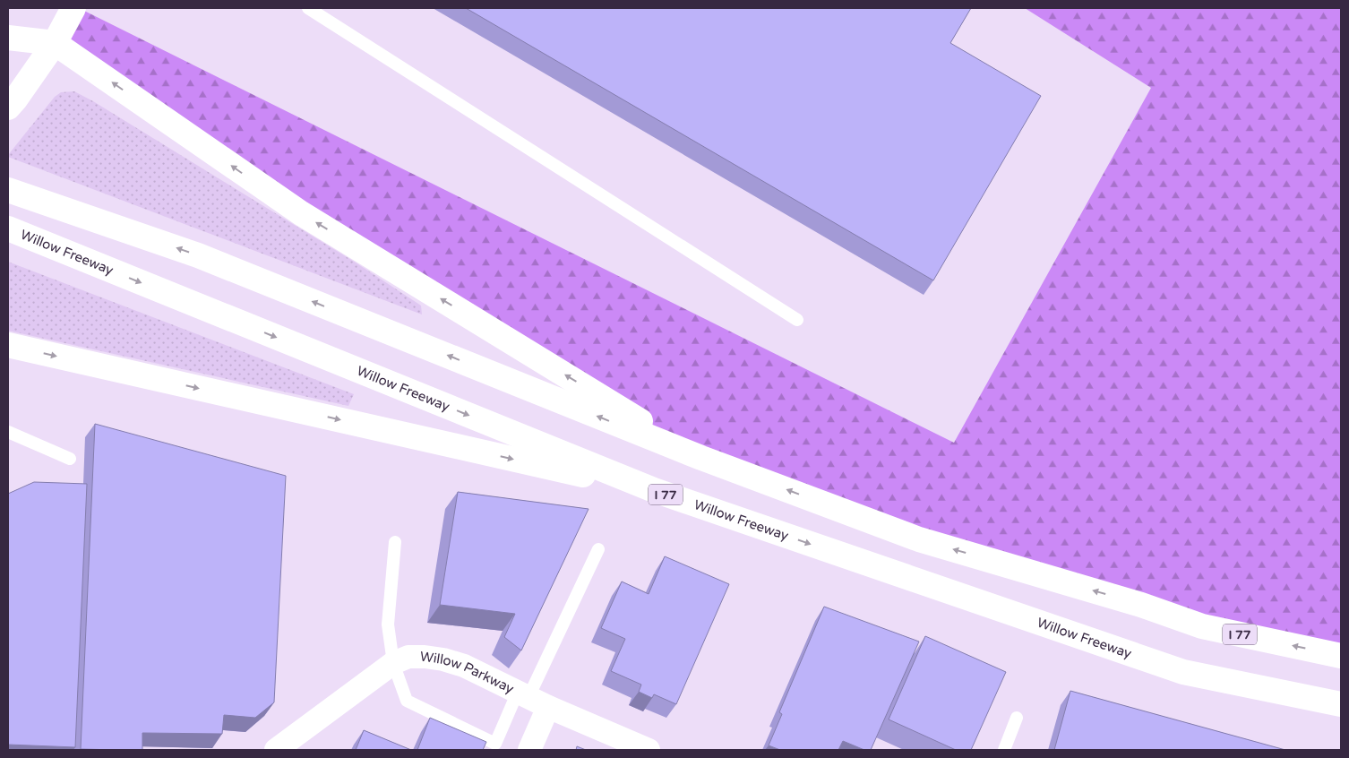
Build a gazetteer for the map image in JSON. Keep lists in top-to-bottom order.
{
  "streets": {
    "main road": ["Willow Freeway", "I 77"],
    "street": ["Willow Parkway"]
  }
}
